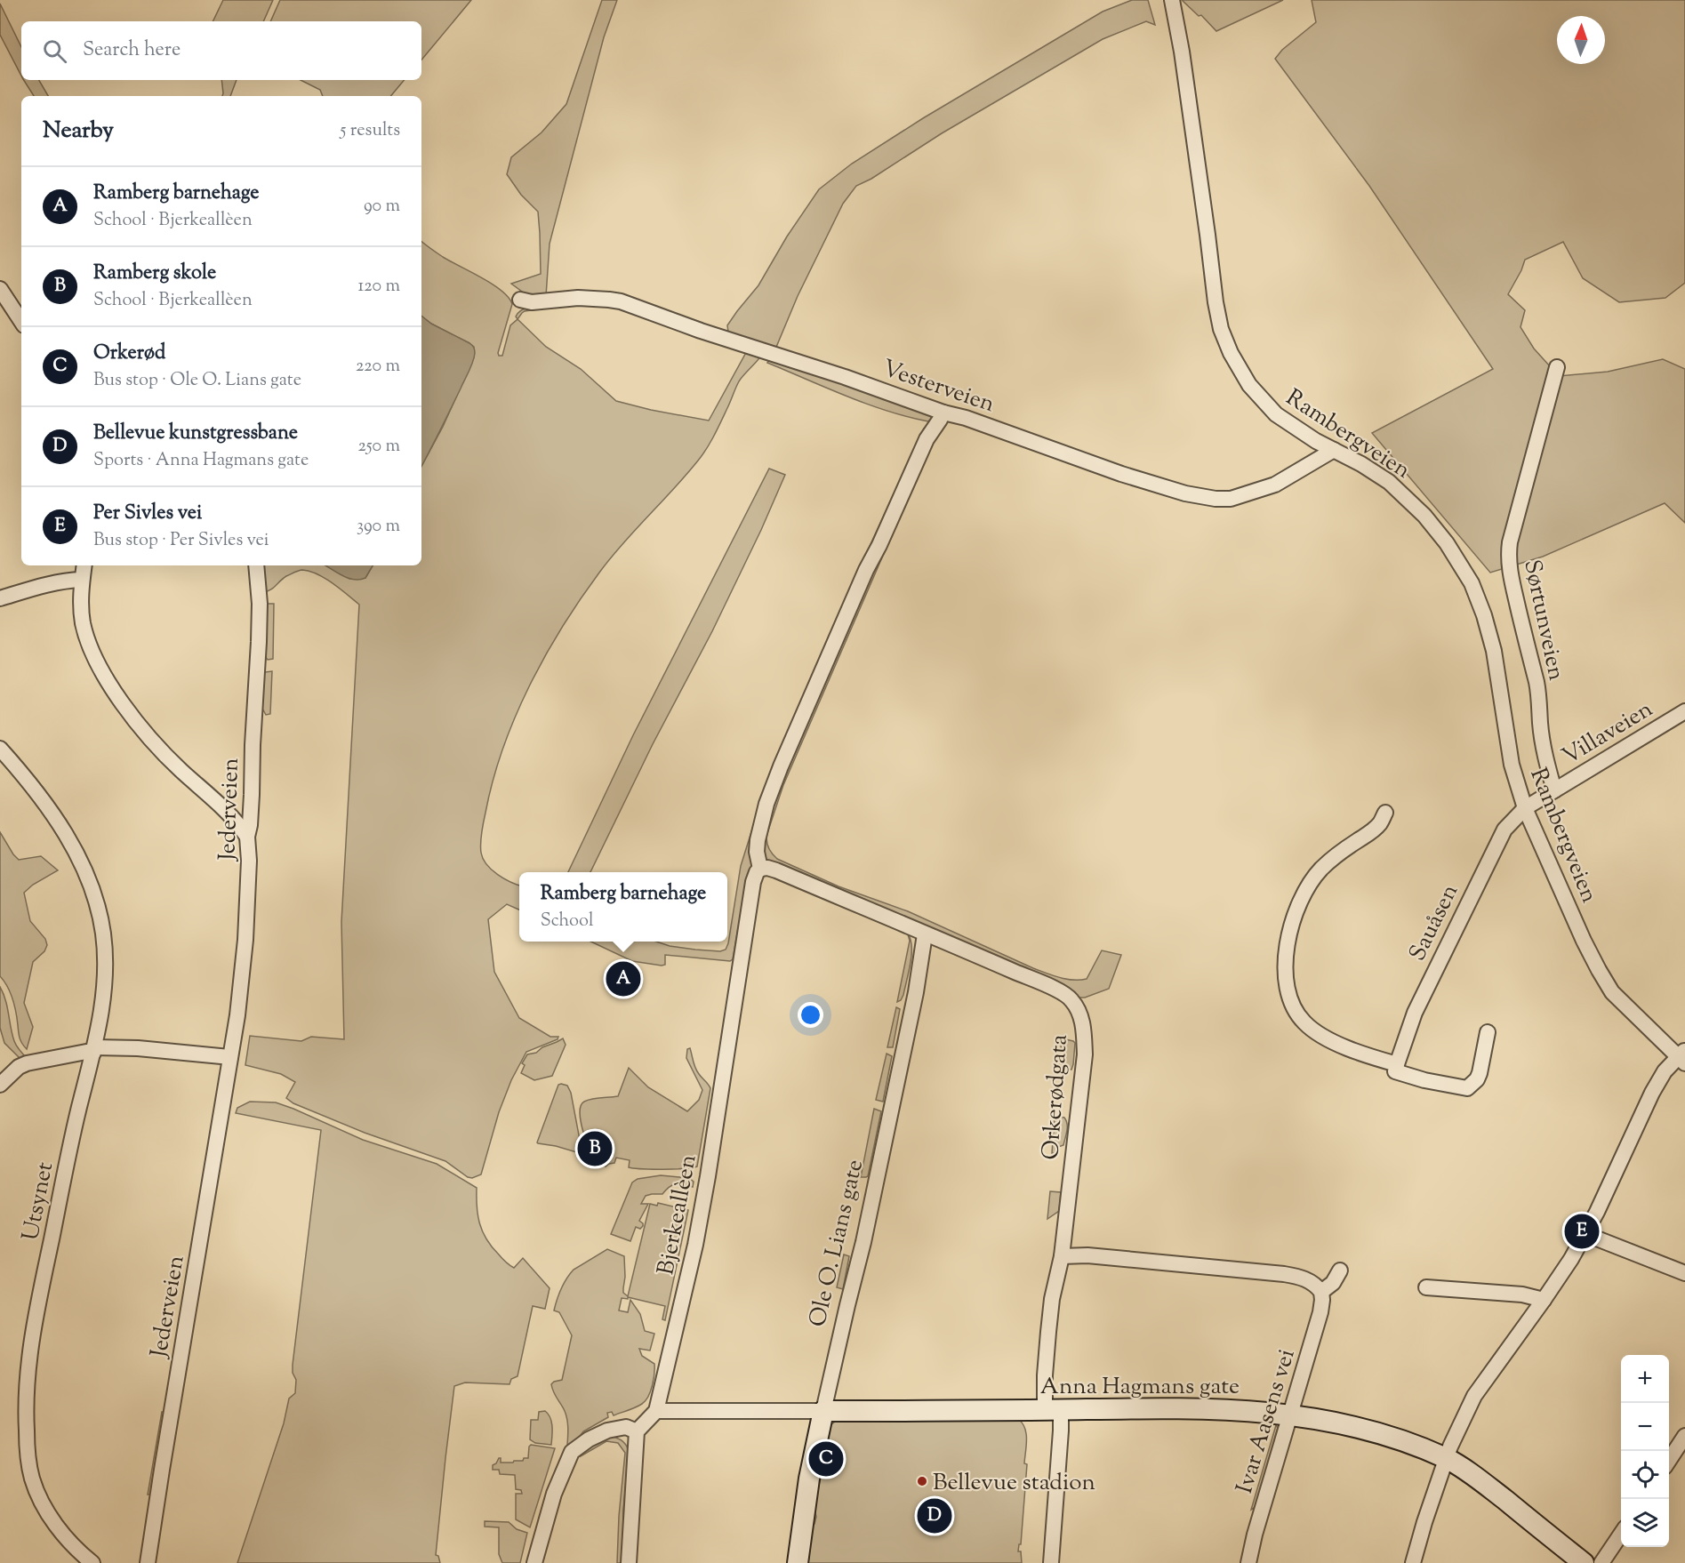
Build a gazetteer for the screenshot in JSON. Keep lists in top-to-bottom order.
{
  "streets": {
    "street": [
      "Vesterveien",
      "Rambergveien",
      "Sørtunveien",
      "Villaveien",
      "Jederveien",
      "Sauåsen",
      "Orkerødgata",
      "Utsynet",
      "Bjerkeallèen",
      "Ole O. Lians gate",
      "Anna Hagmans gate",
      "Ivar Aasens vei"
    ]
  },
  "crossings": [
    ["Vesterveien", "Rambergveien"],
    ["Rambergveien", "Villaveien"],
    ["Rambergveien", "Sauåsen"],
    ["Sørtunveien", "Villaveien"],
    ["Villaveien", "Sauåsen"],
    ["Orkerødgata", "Bjerkeallèen"],
    ["Orkerødgata", "Ole O. Lians gate"],
    ["Orkerødgata", "Anna Hagmans gate"],
    ["Bjerkeallèen", "Anna Hagmans gate"],
    ["Ole O. Lians gate", "Anna Hagmans gate"],
    ["Anna Hagmans gate", "Ivar Aasens vei"]
  ],
  "places": ["Bellevue stadion"],
  "north": "top",
  "page": {
    "search": "Search here",
    "heading": ["Nearby", "5 results"],
    "list": [
      {
        "mark": "A",
        "name": "Ramberg barnehage",
        "note": "School · Bjerkeallèen",
        "value": "90 m"
      },
      {
        "mark": "B",
        "name": "Ramberg skole",
        "note": "School · Bjerkeallèen",
        "value": "120 m"
      },
      {
        "mark": "C",
        "name": "Orkerød",
        "note": "Bus stop · Ole O. Lians gate",
        "value": "220 m"
      },
      {
        "mark": "D",
        "name": "Bellevue kunstgressbane",
        "note": "Sports · Anna Hagmans gate",
        "value": "250 m"
      },
      {
        "mark": "E",
        "name": "Per Sivles vei",
        "note": "Bus stop · Per Sivles vei",
        "value": "390 m"
      }
    ],
    "popup": ["Ramberg barnehage", "School"],
    "pins": [
      "A",
      "B",
      "E",
      "C",
      "D"
    ],
    "map_buttons": ["+", "−"]
  }
}
